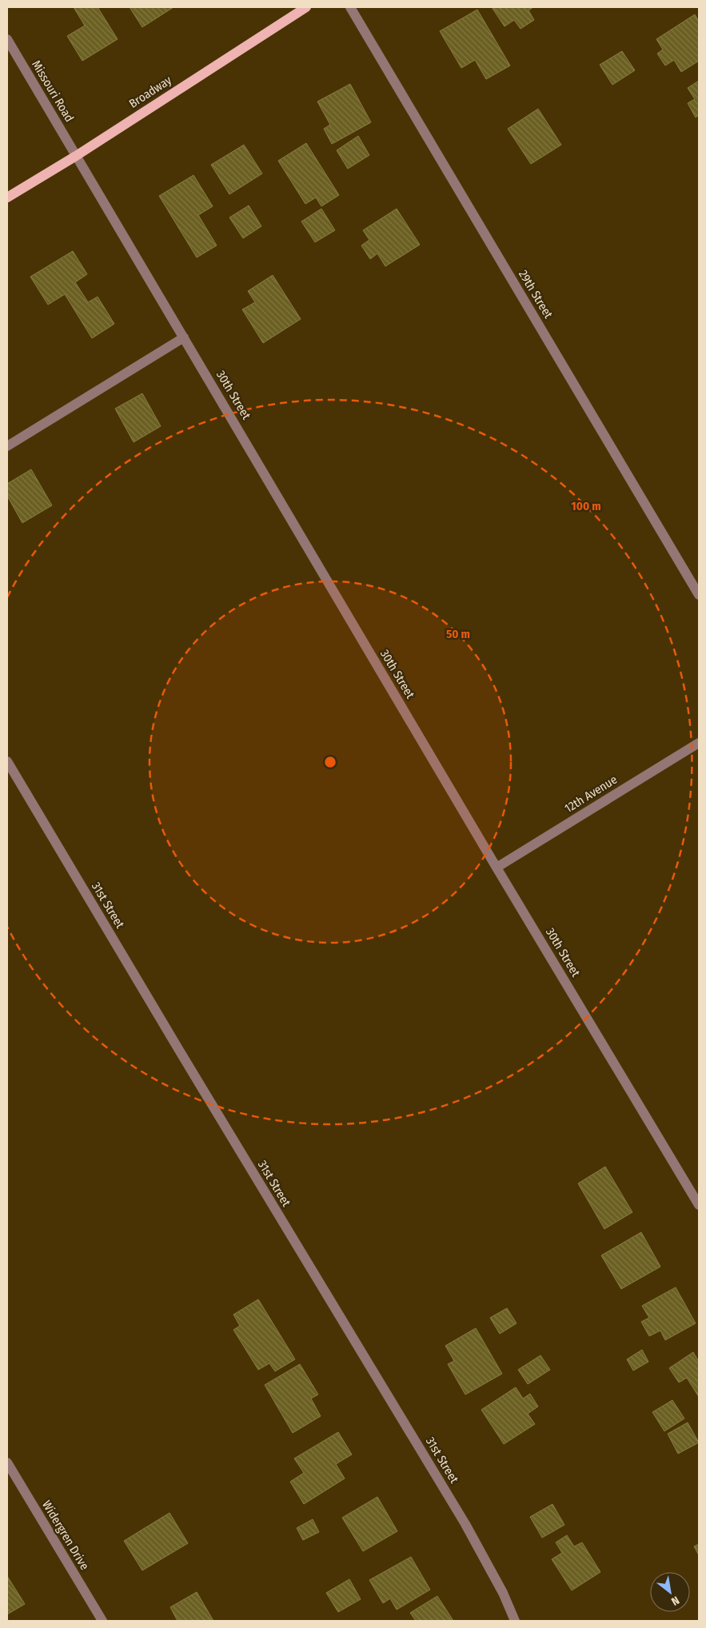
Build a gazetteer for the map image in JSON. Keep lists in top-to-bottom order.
{
  "streets": {
    "main road": ["Broadway"],
    "street": [
      "Missouri Road",
      "29th Street",
      "30th Street",
      "12th Avenue",
      "31st Street",
      "Widergren Drive"
    ]
  },
  "crossings": [
    ["Missouri Road", "Broadway"],
    ["Missouri Road", "30th Street"],
    ["Broadway", "30th Street"],
    ["30th Street", "12th Avenue"]
  ],
  "north": "bottom right",
  "rings": ["100 m", "50 m"]
}
